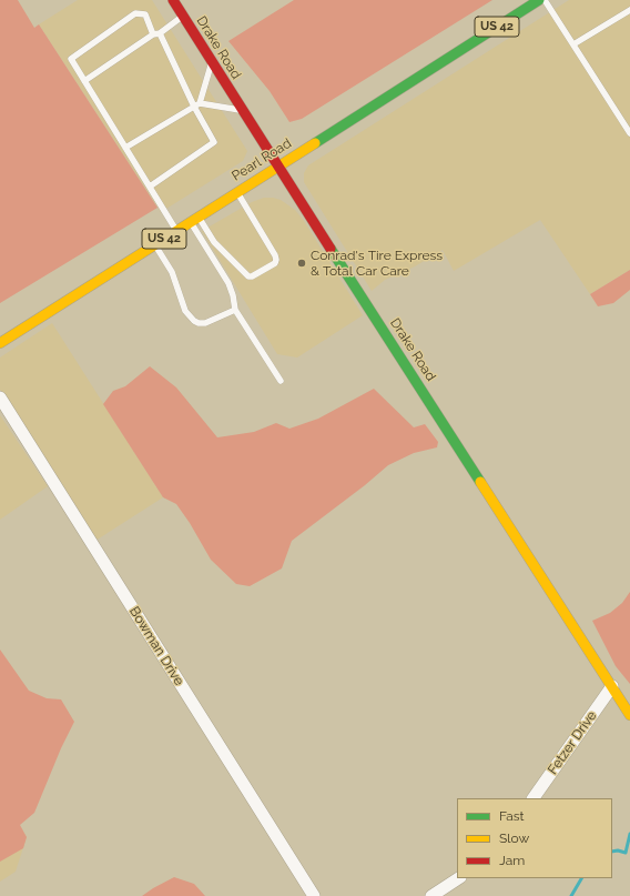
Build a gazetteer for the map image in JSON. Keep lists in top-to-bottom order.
{
  "streets": {
    "street": [
      "US 42",
      "Drake Road",
      "Pearl Road",
      "Bowman Drive",
      "Fetzer Drive"
    ]
  },
  "crossings": [
    ["Drake Road", "Pearl Road"],
    ["Drake Road", "Fetzer Drive"]
  ],
  "places": ["Conrad's Tire Express & Total Car Care"],
  "legend": ["Fast", "Slow", "Jam"]
}
